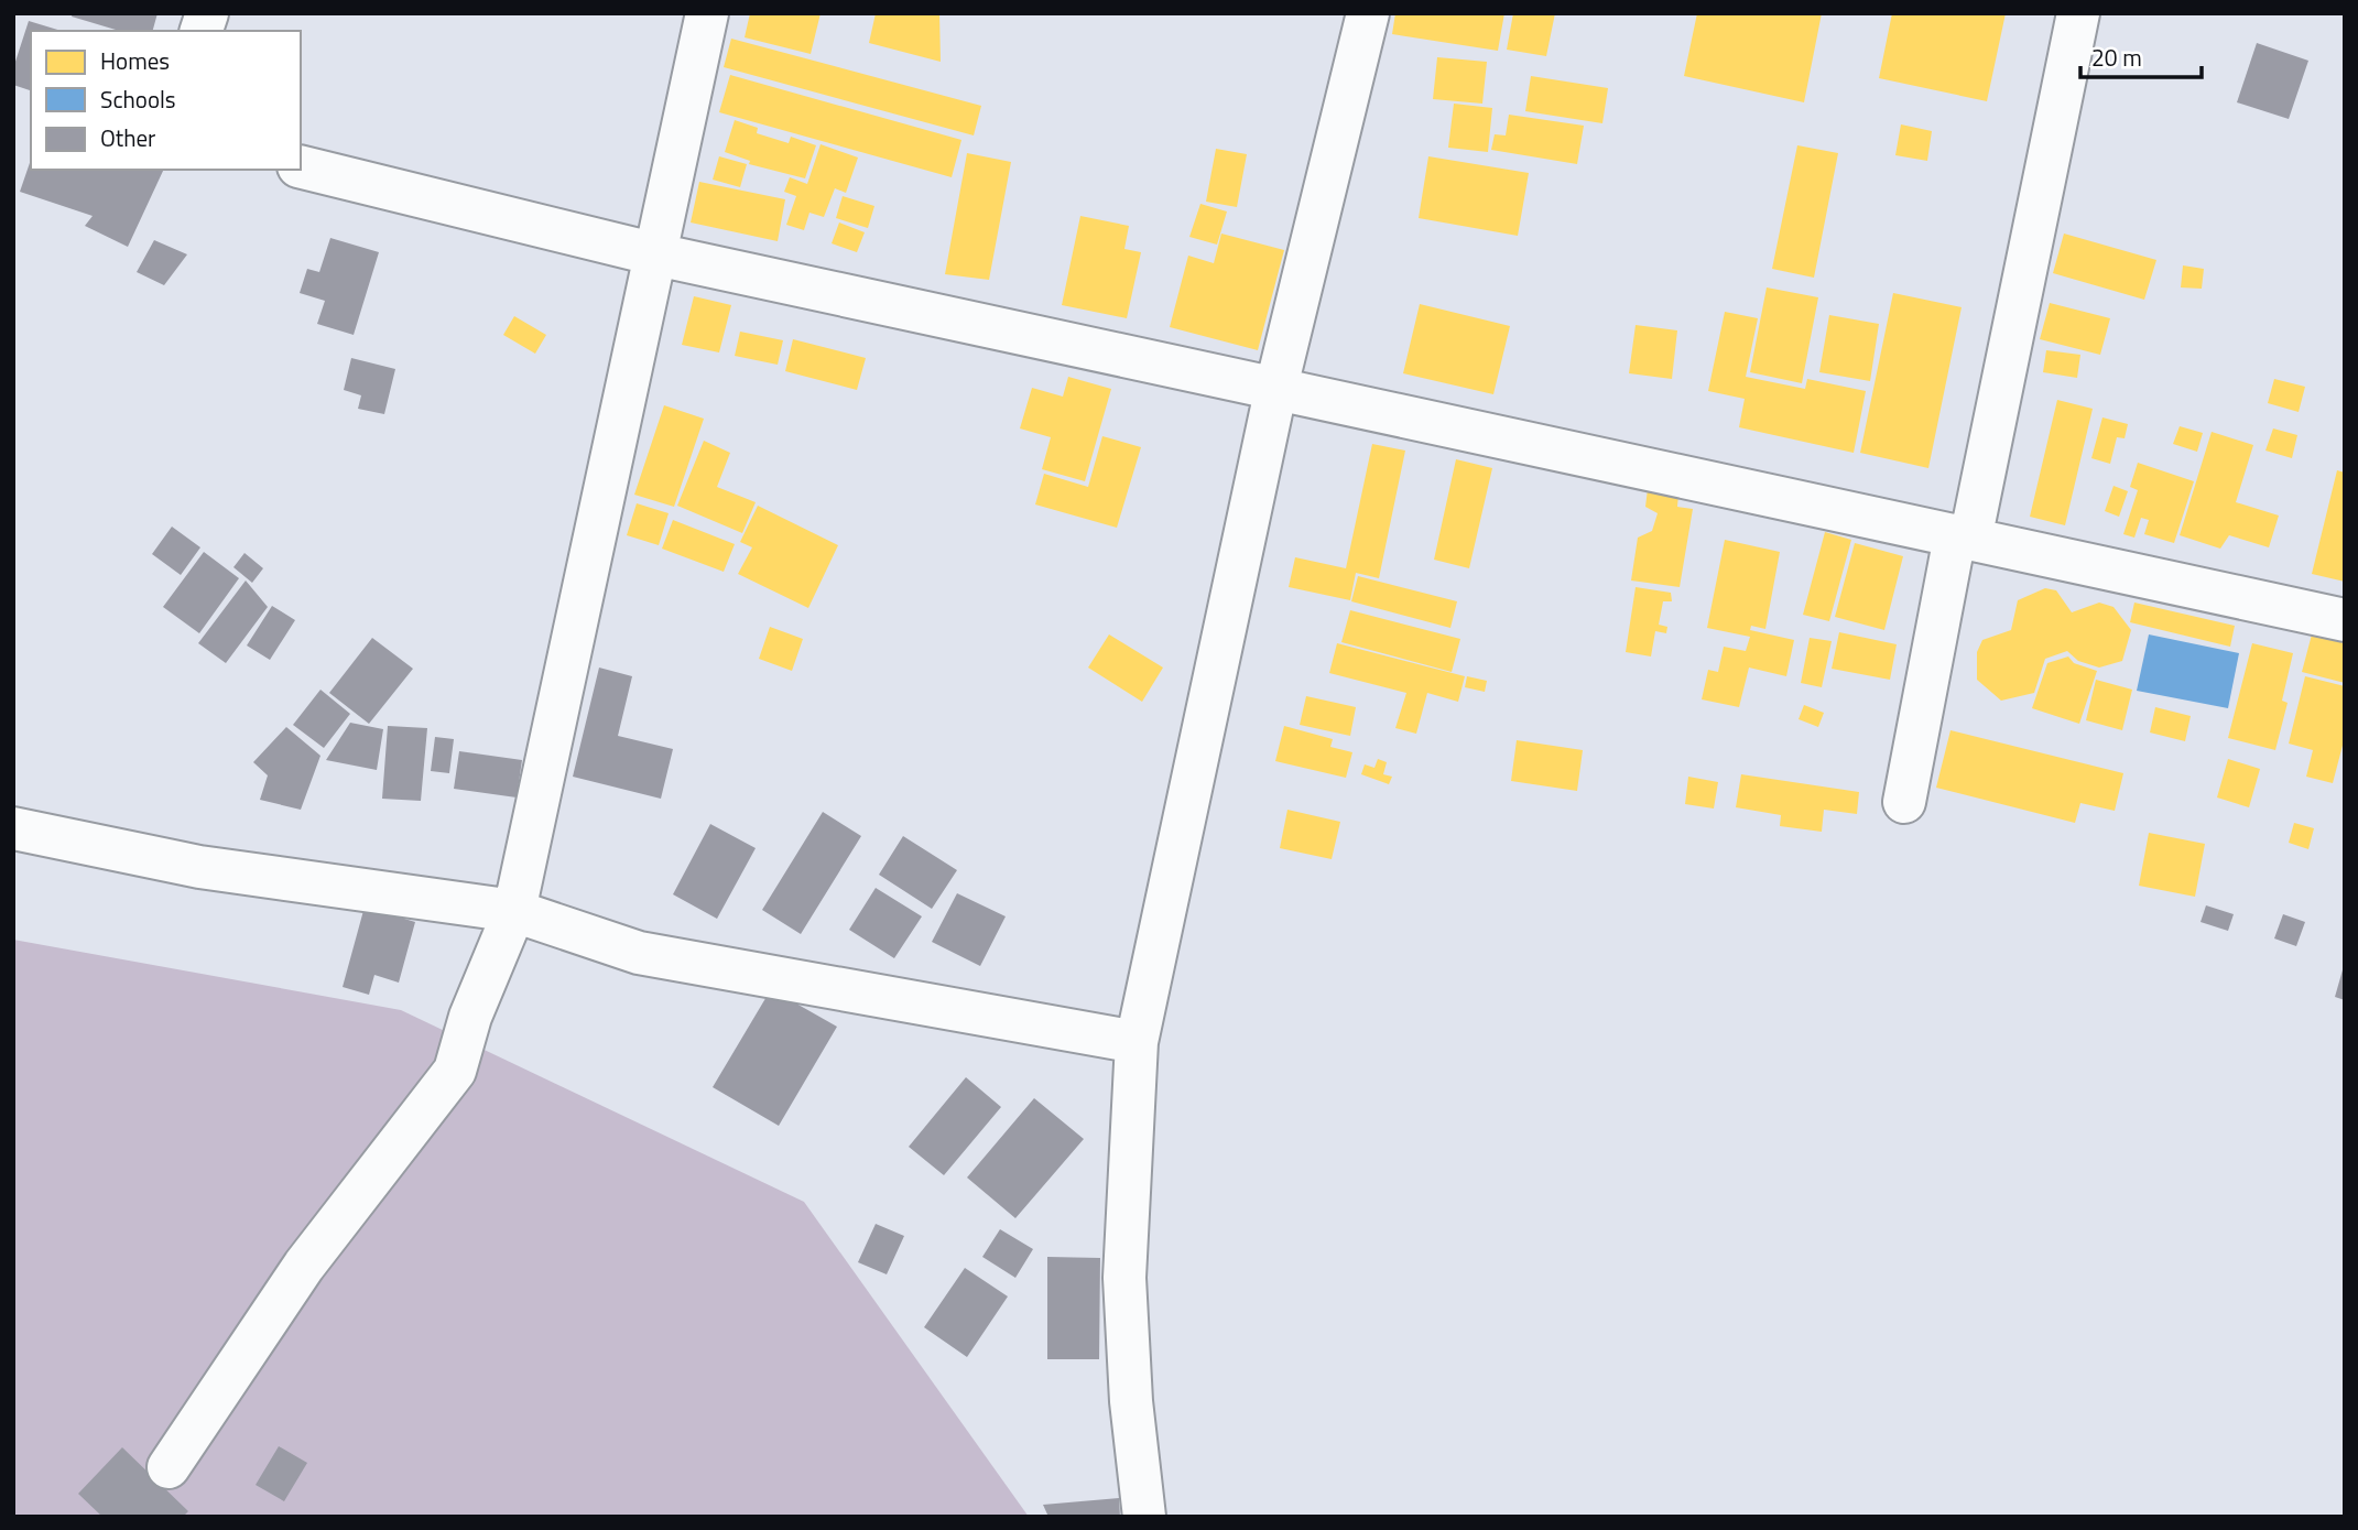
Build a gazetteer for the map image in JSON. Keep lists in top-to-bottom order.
{
  "legend": ["Homes", "Schools", "Other"],
  "scale_bar": "20 m"
}
